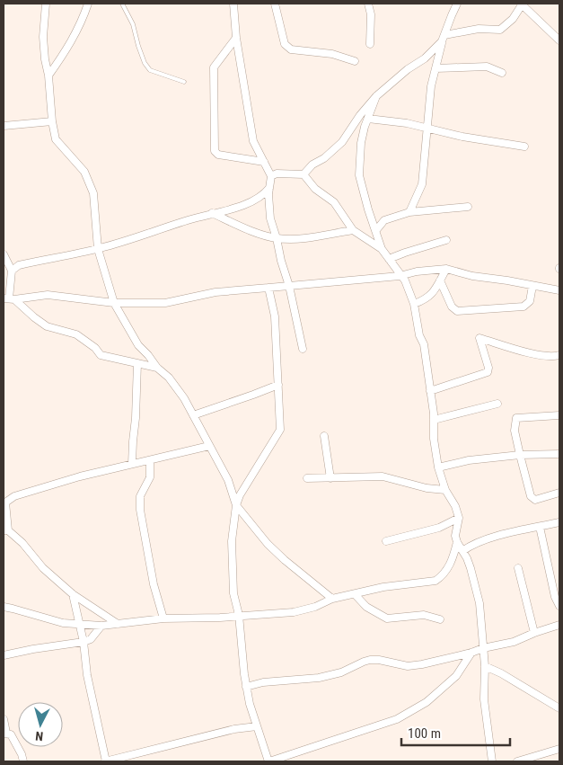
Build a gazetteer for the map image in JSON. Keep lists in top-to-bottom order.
{
  "scale_bar": "100 m",
  "north": "bottom"
}
